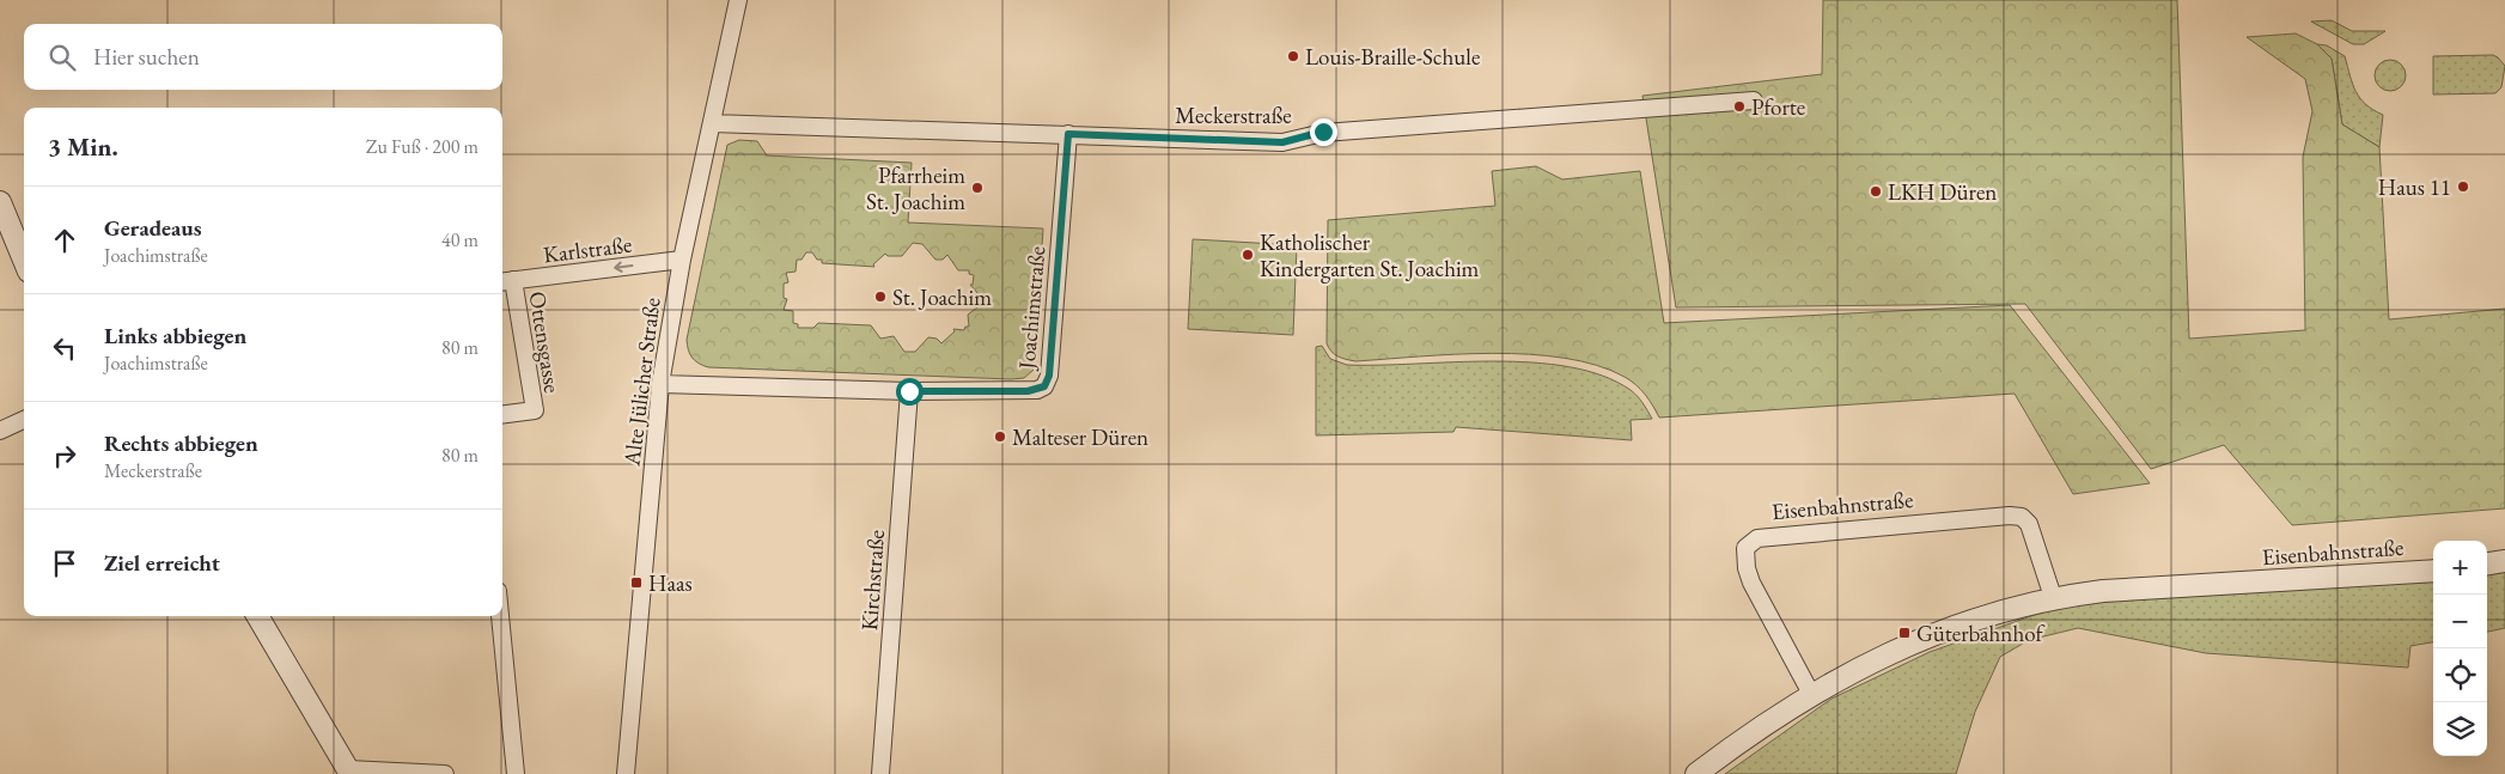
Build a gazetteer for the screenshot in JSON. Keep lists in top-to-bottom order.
{
  "streets": {
    "street": [
      "Meckerstraße",
      "Karlstraße",
      "Joachimstraße",
      "Ottensgasse",
      "Alte Jülicher Straße",
      "Eisenbahnstraße",
      "Kirchstraße"
    ]
  },
  "crossings": [
    ["Meckerstraße", "Joachimstraße"],
    ["Meckerstraße", "Alte Jülicher Straße"],
    ["Karlstraße", "Ottensgasse"],
    ["Karlstraße", "Alte Jülicher Straße"],
    ["Joachimstraße", "Alte Jülicher Straße"],
    ["Joachimstraße", "Kirchstraße"]
  ],
  "one_way": ["Karlstraße"],
  "places": {
    "other": [
      "Louis-Braille-Schule",
      "Pforte",
      "Haus 11",
      "Pfarrheim St. Joachim",
      "LKH Düren",
      "Katholischer Kindergarten St. Joachim",
      "St. Joachim",
      "Malteser Düren"
    ],
    "transit": ["Haas", "Güterbahnhof"]
  },
  "page": {
    "search": "Hier suchen",
    "heading": ["3 Min.", "Zu Fuß · 200 m"],
    "list": [
      ["Geradeaus", "Joachimstraße", "40 m"],
      ["Links abbiegen", "Joachimstraße", "80 m"],
      ["Rechts abbiegen", "Meckerstraße", "80 m"],
      "Ziel erreicht"
    ],
    "map_buttons": ["+", "−"]
  }
}
